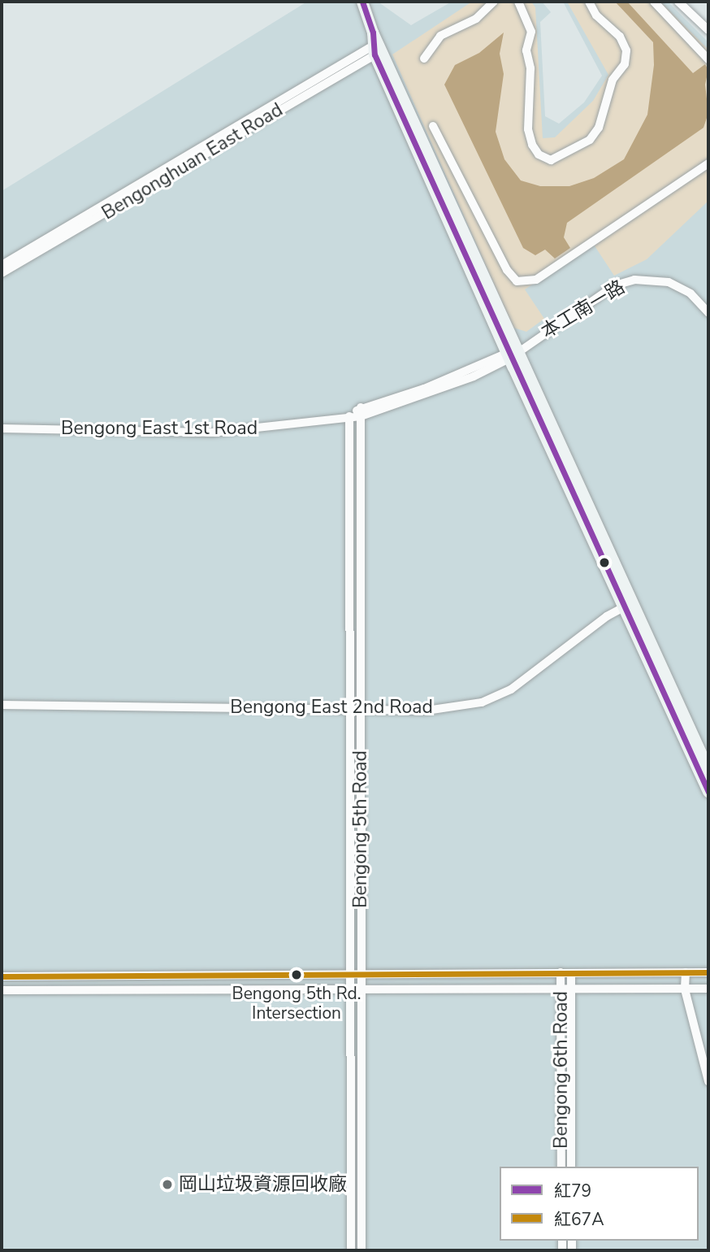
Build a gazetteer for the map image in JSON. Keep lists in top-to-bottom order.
{
  "streets": {
    "street": [
      "Bengonghuan East Road",
      "本工南一路",
      "Bengong East 1st Road",
      "Bengong East 2nd Road",
      "Bengong 5th Road",
      "Bengong 6th Road"
    ]
  },
  "crossings": [
    ["本工南一路", "Bengong East 1st Road"],
    ["Bengong East 1st Road", "Bengong 5th Road"],
    ["Bengong East 2nd Road", "Bengong 5th Road"]
  ],
  "places": ["Bengong 5th Rd. Intersection", "岡山垃圾資源回收廠"],
  "lines": ["transit line 紅79", "transit line 紅67A"],
  "legend": ["紅79", "紅67A"]
}
